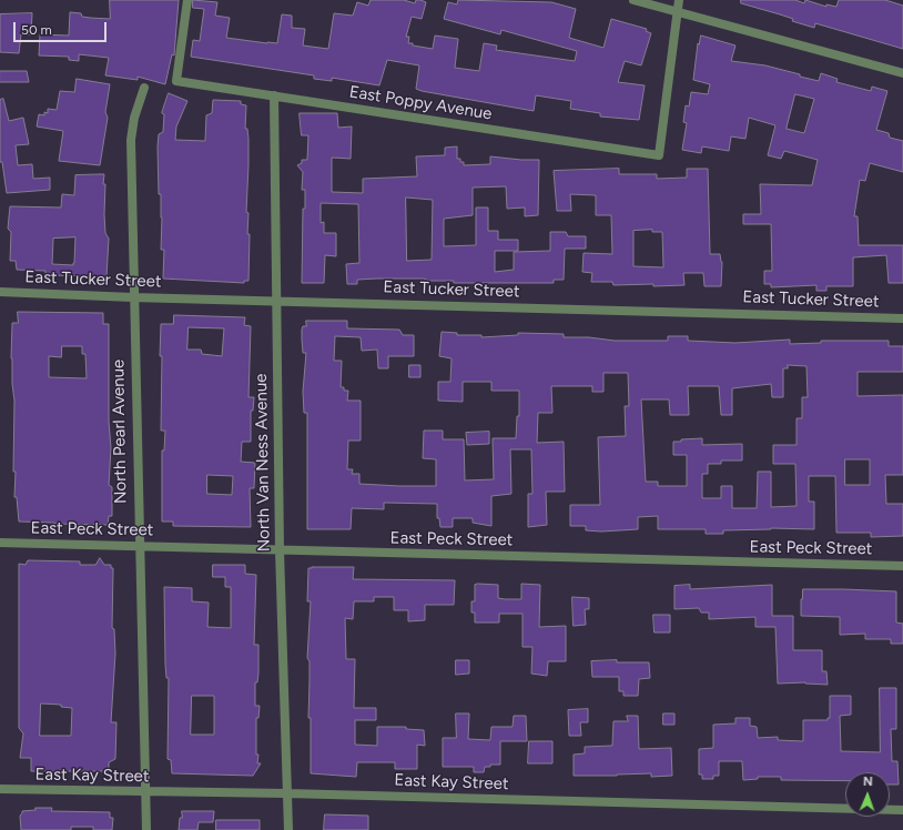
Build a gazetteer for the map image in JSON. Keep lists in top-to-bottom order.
{
  "streets": {
    "street": [
      "East Poppy Avenue",
      "East Tucker Street",
      "North Pearl Avenue",
      "North Van Ness Avenue",
      "East Peck Street",
      "East Kay Street"
    ]
  },
  "crossings": [
    ["East Poppy Avenue", "North Van Ness Avenue"],
    ["East Tucker Street", "North Pearl Avenue"],
    ["East Tucker Street", "North Van Ness Avenue"],
    ["North Pearl Avenue", "East Peck Street"],
    ["North Pearl Avenue", "East Kay Street"],
    ["North Van Ness Avenue", "East Peck Street"],
    ["North Van Ness Avenue", "East Kay Street"]
  ],
  "scale_bar": "50 m",
  "north": "top"
}
